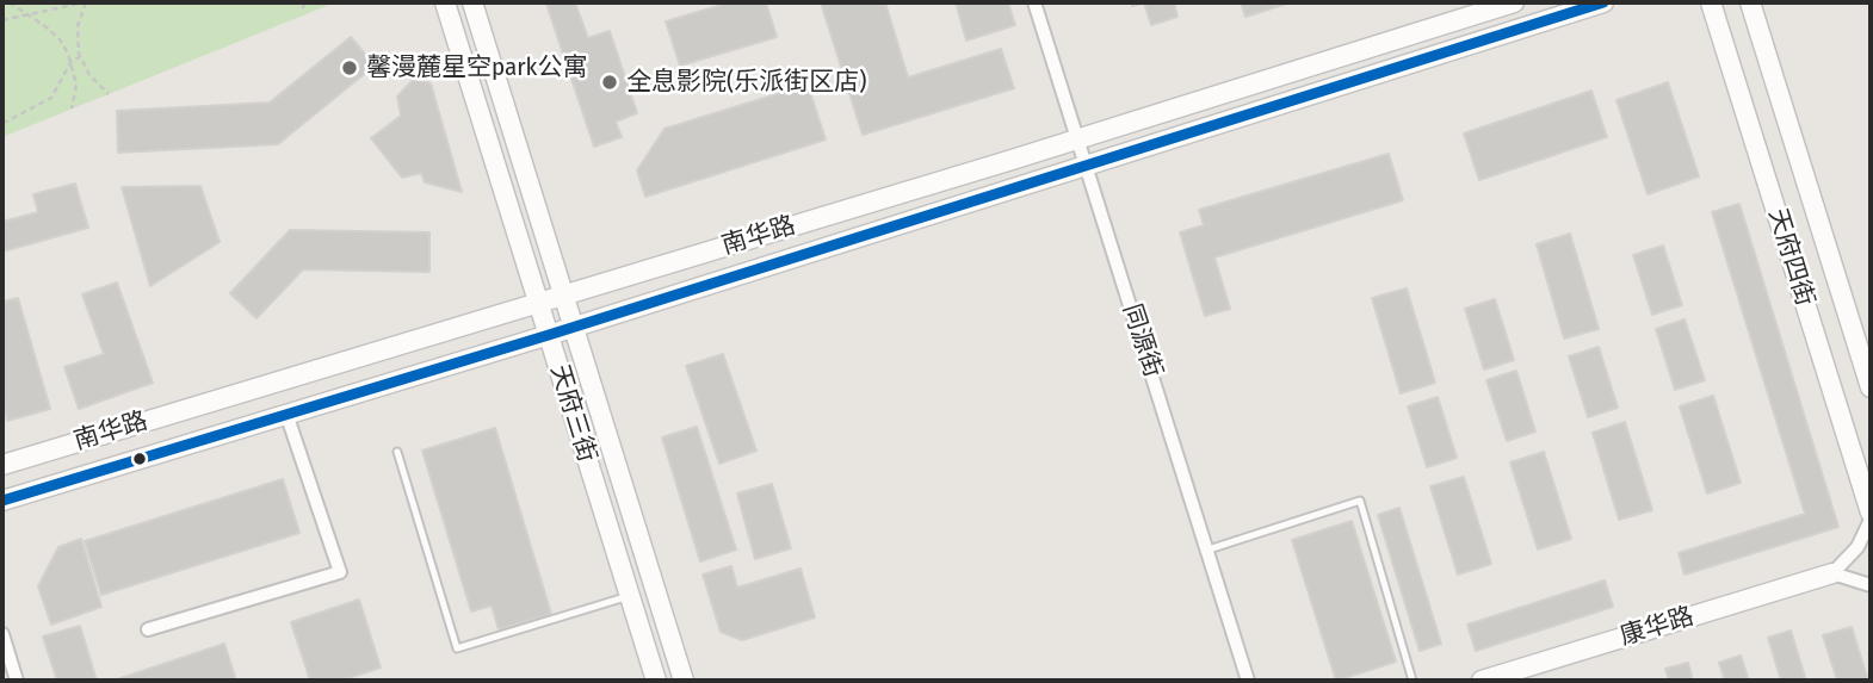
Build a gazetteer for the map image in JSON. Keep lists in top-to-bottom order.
{
  "streets": {
    "main road": [
      "南华路",
      "天府四街",
      "天府三街",
      "康华路"
    ],
    "street": ["同源街"]
  },
  "crossings": [
    ["南华路", "同源街"],
    ["南华路", "天府三街"]
  ],
  "places": ["馨漫麓星空park公寓", "全息影院(乐派街区店)"]
}
